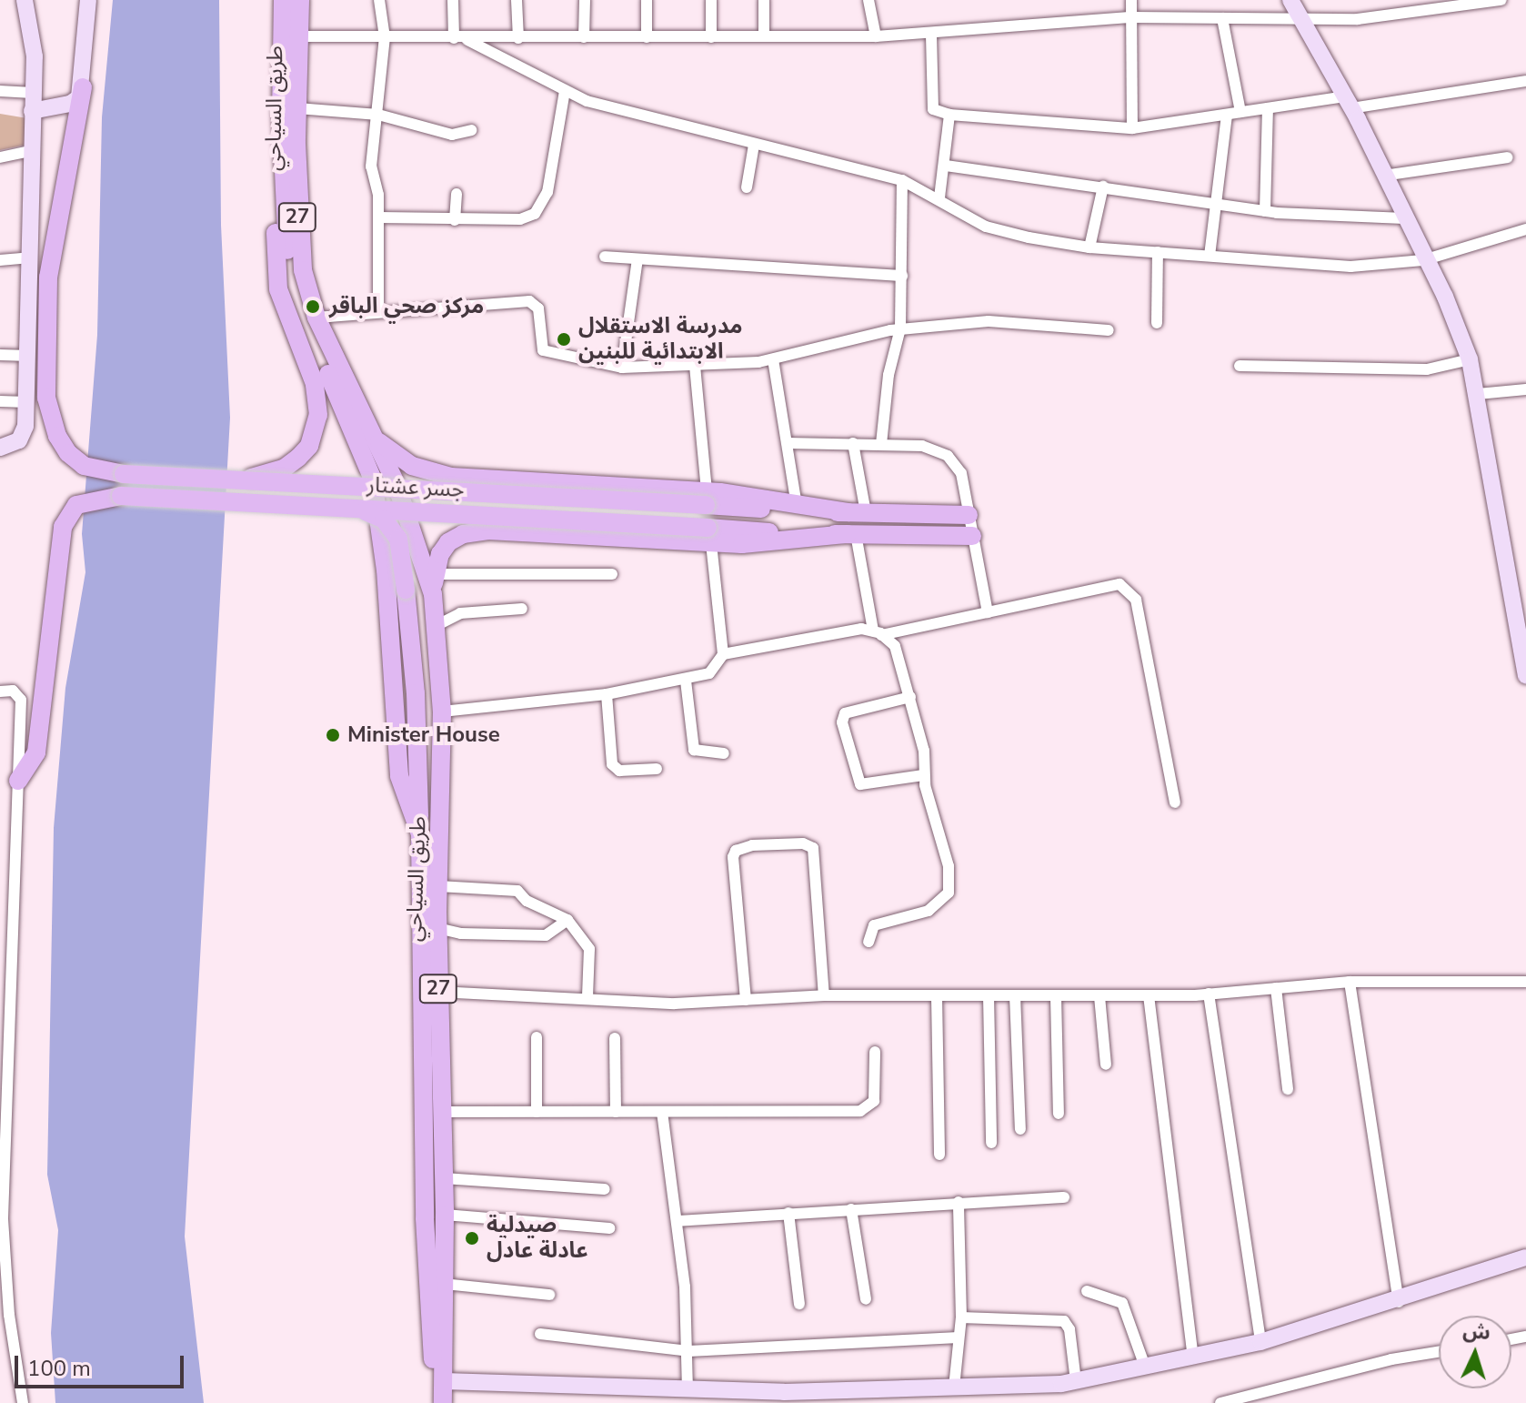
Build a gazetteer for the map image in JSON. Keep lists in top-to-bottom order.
{
  "streets": {
    "main road": ["طريق السياحي", "27", "جسر عشتار"]
  },
  "places": [
    "مركز صحي الباقر",
    "مدرسة الاستقلال الابتدائية للبنين",
    "Minister House",
    "صيدلية عادلة عادل"
  ],
  "scale_bar": "100 m",
  "north": "top"
}
